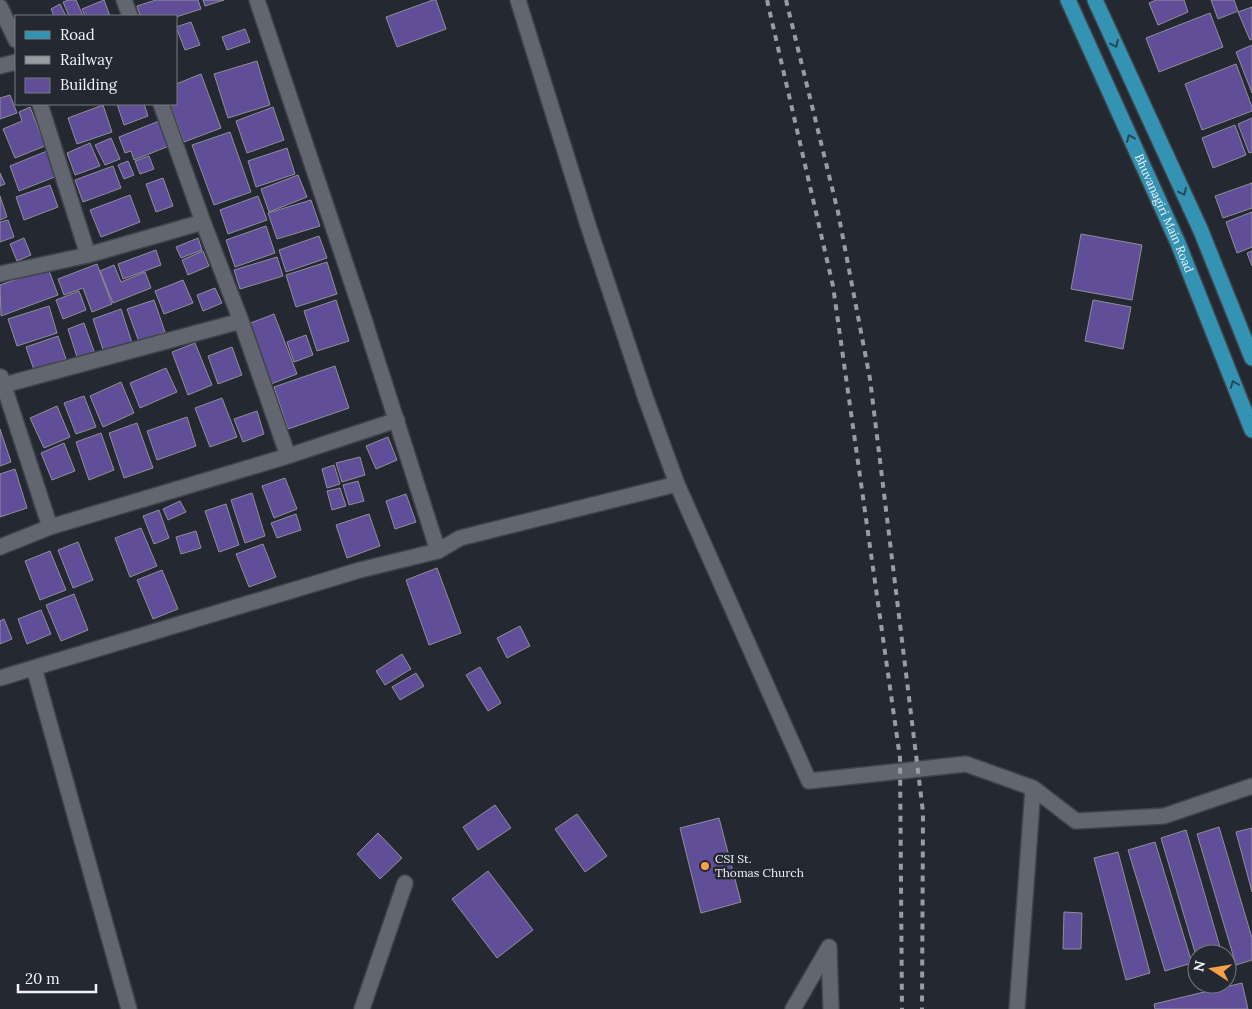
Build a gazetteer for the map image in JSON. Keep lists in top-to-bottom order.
{
  "streets": {
    "main road": ["Bhuvanagiri Main Road"]
  },
  "places": ["CSI St. Thomas Church"],
  "legend": ["Road", "Railway", "Building"],
  "scale_bar": "20 m",
  "north": "left"
}
